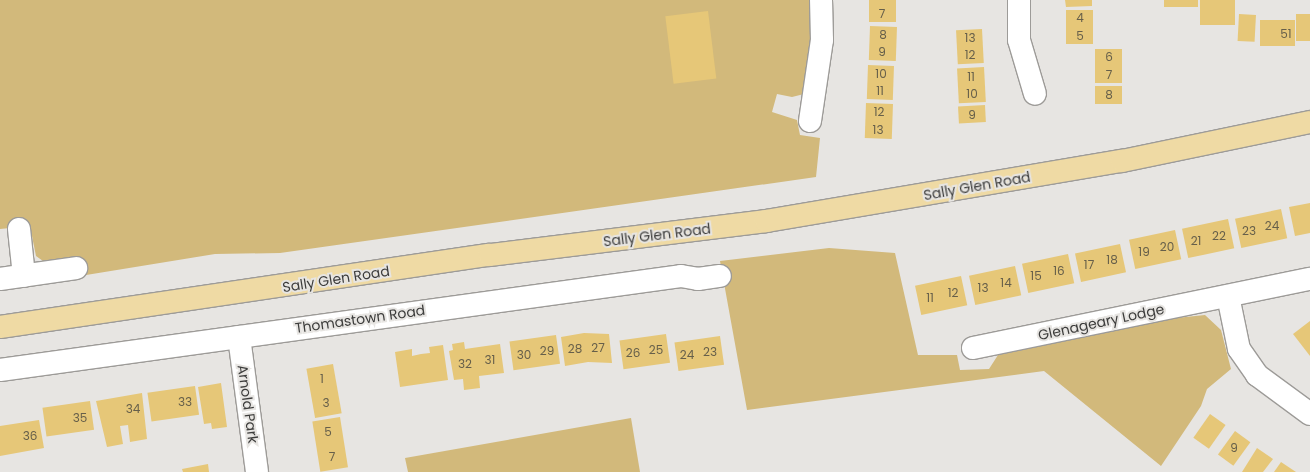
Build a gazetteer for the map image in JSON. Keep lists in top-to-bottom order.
{
  "streets": {
    "main road": ["Sally Glen Road"],
    "street": ["Thomastown Road", "Glenageary Lodge", "Arnold Park"]
  },
  "crossings": [
    ["Thomastown Road", "Arnold Park"]
  ],
  "house_numbers": [
    "7",
    "4",
    "51",
    "8",
    "5",
    "13",
    "9",
    "12",
    "6",
    "10",
    "7",
    "11",
    "11",
    "10",
    "8",
    "12",
    "9",
    "13",
    "24",
    "23",
    "22",
    "21",
    "20",
    "19",
    "18",
    "17",
    "16",
    "15",
    "14",
    "13",
    "12",
    "11",
    "27",
    "28",
    "25",
    "29",
    "23",
    "26",
    "30",
    "24",
    "31",
    "32",
    "1",
    "33",
    "3",
    "34",
    "35",
    "5",
    "36",
    "9",
    "7"
  ]
}
